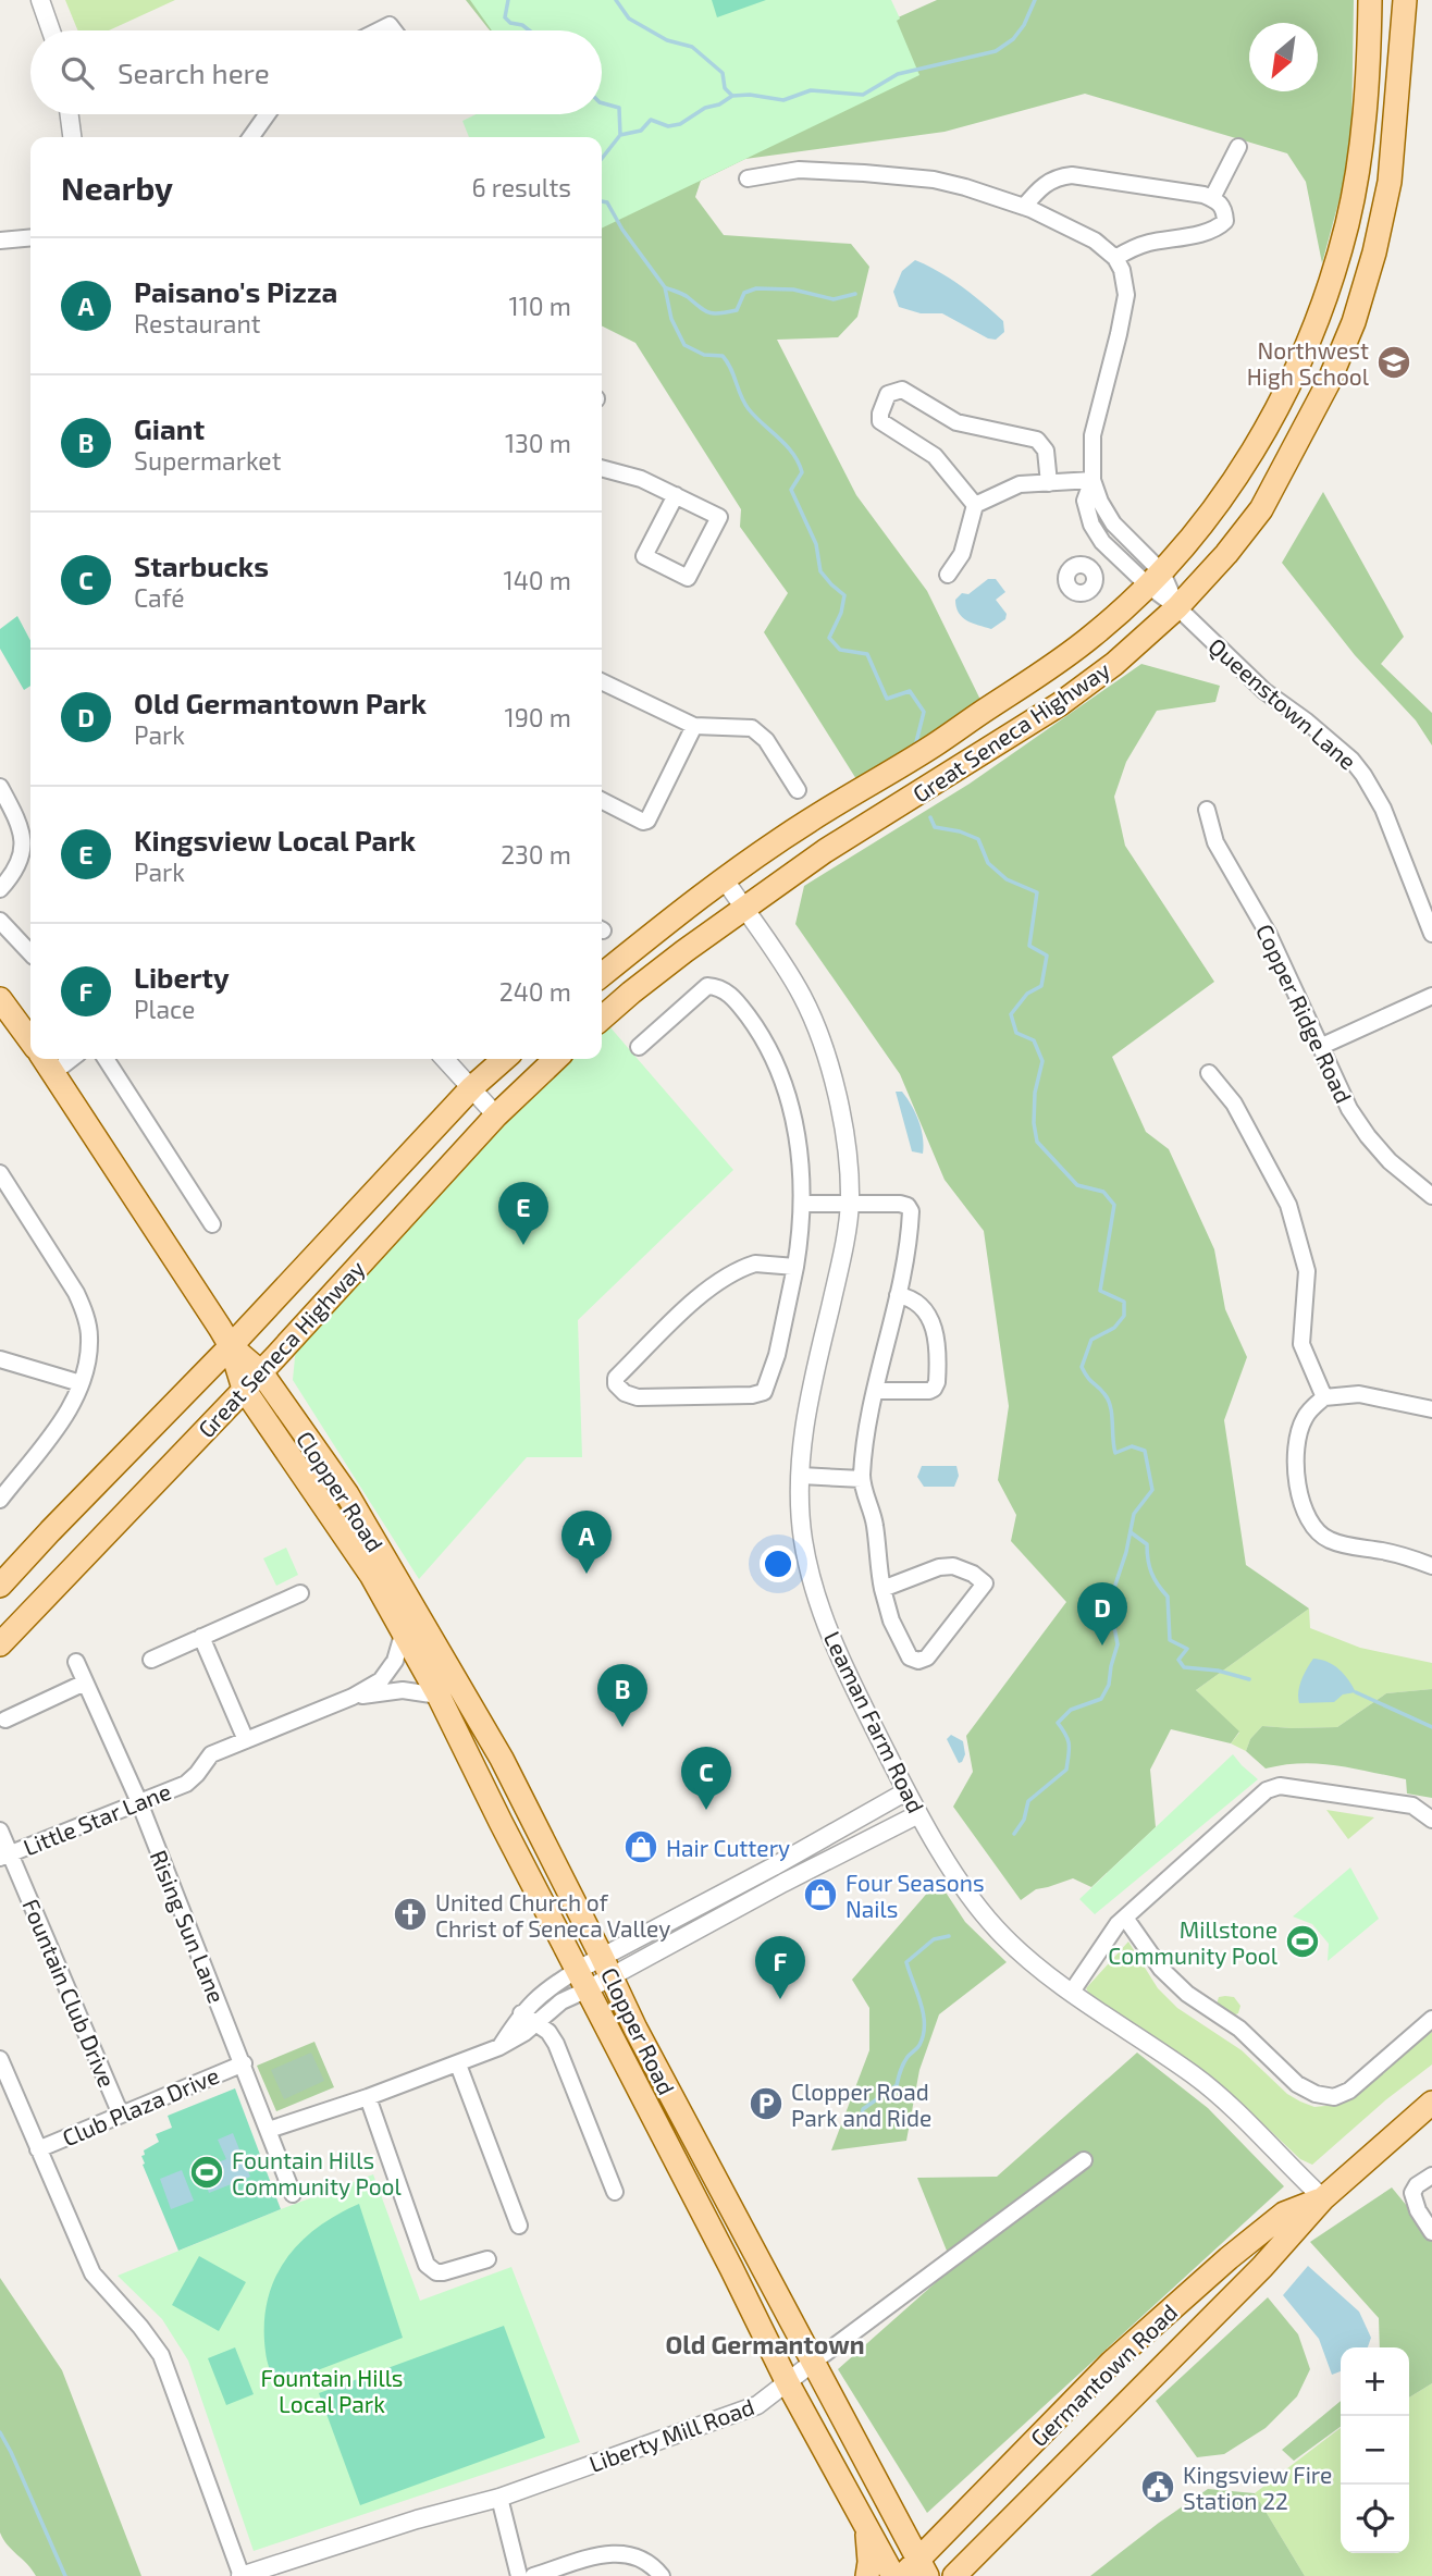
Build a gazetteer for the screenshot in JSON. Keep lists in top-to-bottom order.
{
  "streets": {
    "main road": ["Great Seneca Highway", "Clopper Road", "Germantown Road"],
    "street": [
      "Queenstown Lane",
      "Copper Ridge Road",
      "Leaman Farm Road",
      "Little Star Lane",
      "Rising Sun Lane",
      "Fountain Club Drive",
      "Club Plaza Drive",
      "Liberty Mill Road"
    ]
  },
  "crossings": [
    ["Queenstown Lane", "Great Seneca Highway"],
    ["Great Seneca Highway", "Clopper Road"],
    ["Great Seneca Highway", "Leaman Farm Road"],
    ["Clopper Road", "Little Star Lane"],
    ["Clopper Road", "Germantown Road"],
    ["Clopper Road", "Liberty Mill Road"],
    ["Leaman Farm Road", "Germantown Road"],
    ["Little Star Lane", "Rising Sun Lane"],
    ["Little Star Lane", "Fountain Club Drive"],
    ["Rising Sun Lane", "Club Plaza Drive"],
    ["Fountain Club Drive", "Club Plaza Drive"]
  ],
  "districts": ["Old Germantown"],
  "parks": ["Fountain Hills Local Park"],
  "places": {
    "school or university": ["Northwest High School"],
    "shop": ["Hair Cuttery", "Four Seasons Nails"],
    "church": ["United Church of Christ of Seneca Valley"],
    "sports": ["Millstone Community Pool", "Fountain Hills Community Pool"],
    "parking": ["Clopper Road Park and Ride"],
    "public building": ["Kingsview Fire Station 22"]
  },
  "north": "bottom left",
  "page": {
    "search": "Search here",
    "heading": ["Nearby", "6 results"],
    "list": [
      {
        "mark": "A",
        "name": "Paisano's Pizza",
        "note": "Restaurant",
        "value": "110 m"
      },
      {
        "mark": "B",
        "name": "Giant",
        "note": "Supermarket",
        "value": "130 m"
      },
      {
        "mark": "C",
        "name": "Starbucks",
        "note": "Café",
        "value": "140 m"
      },
      {
        "mark": "D",
        "name": "Old Germantown Park",
        "note": "Park",
        "value": "190 m"
      },
      {
        "mark": "E",
        "name": "Kingsview Local Park",
        "note": "Park",
        "value": "230 m"
      },
      {
        "mark": "F",
        "name": "Liberty",
        "note": "Place",
        "value": "240 m"
      }
    ],
    "pins": [
      "E",
      "A",
      "D",
      "B",
      "C",
      "F"
    ],
    "map_buttons": ["+", "−"]
  }
}
